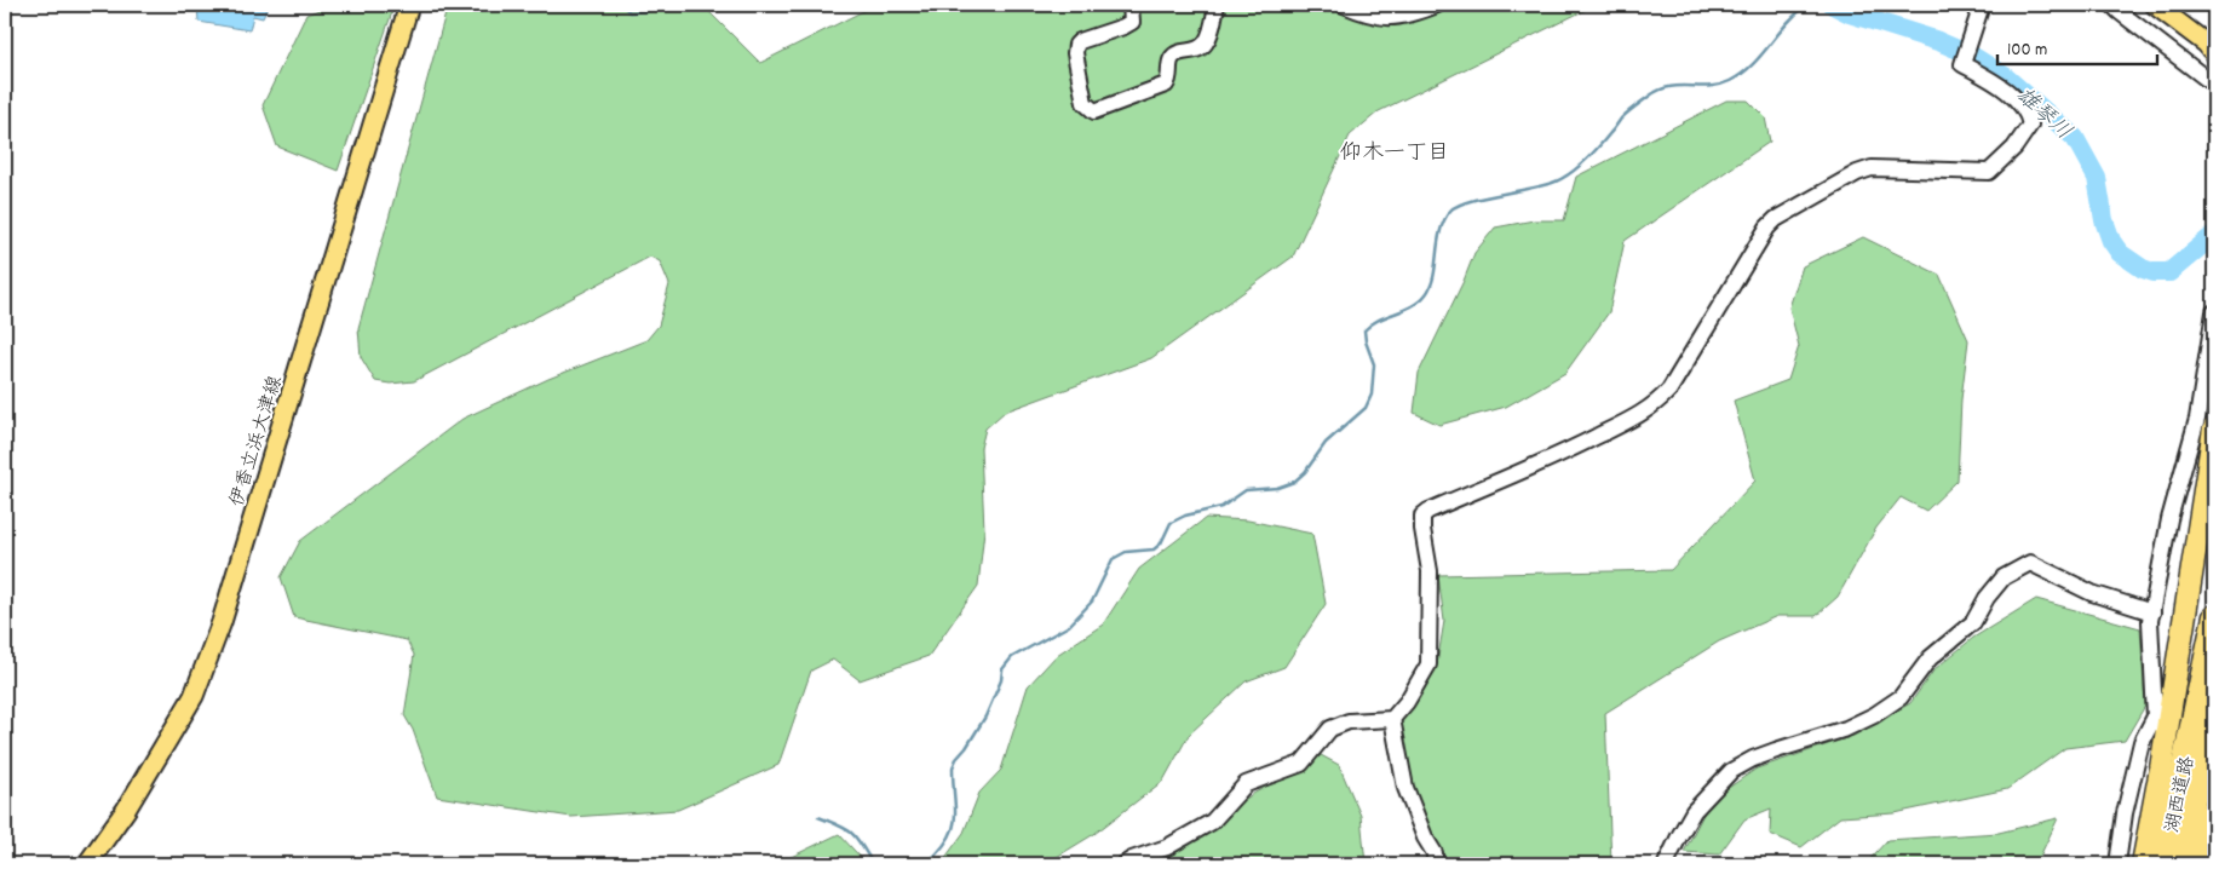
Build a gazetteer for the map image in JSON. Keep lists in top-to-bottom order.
{
  "streets": {
    "highway": ["湖西道路"],
    "main road": ["伊香立浜大津線"]
  },
  "districts": ["仰木一丁目"],
  "water": ["雄琴川"],
  "scale_bar": "100 m"
}
